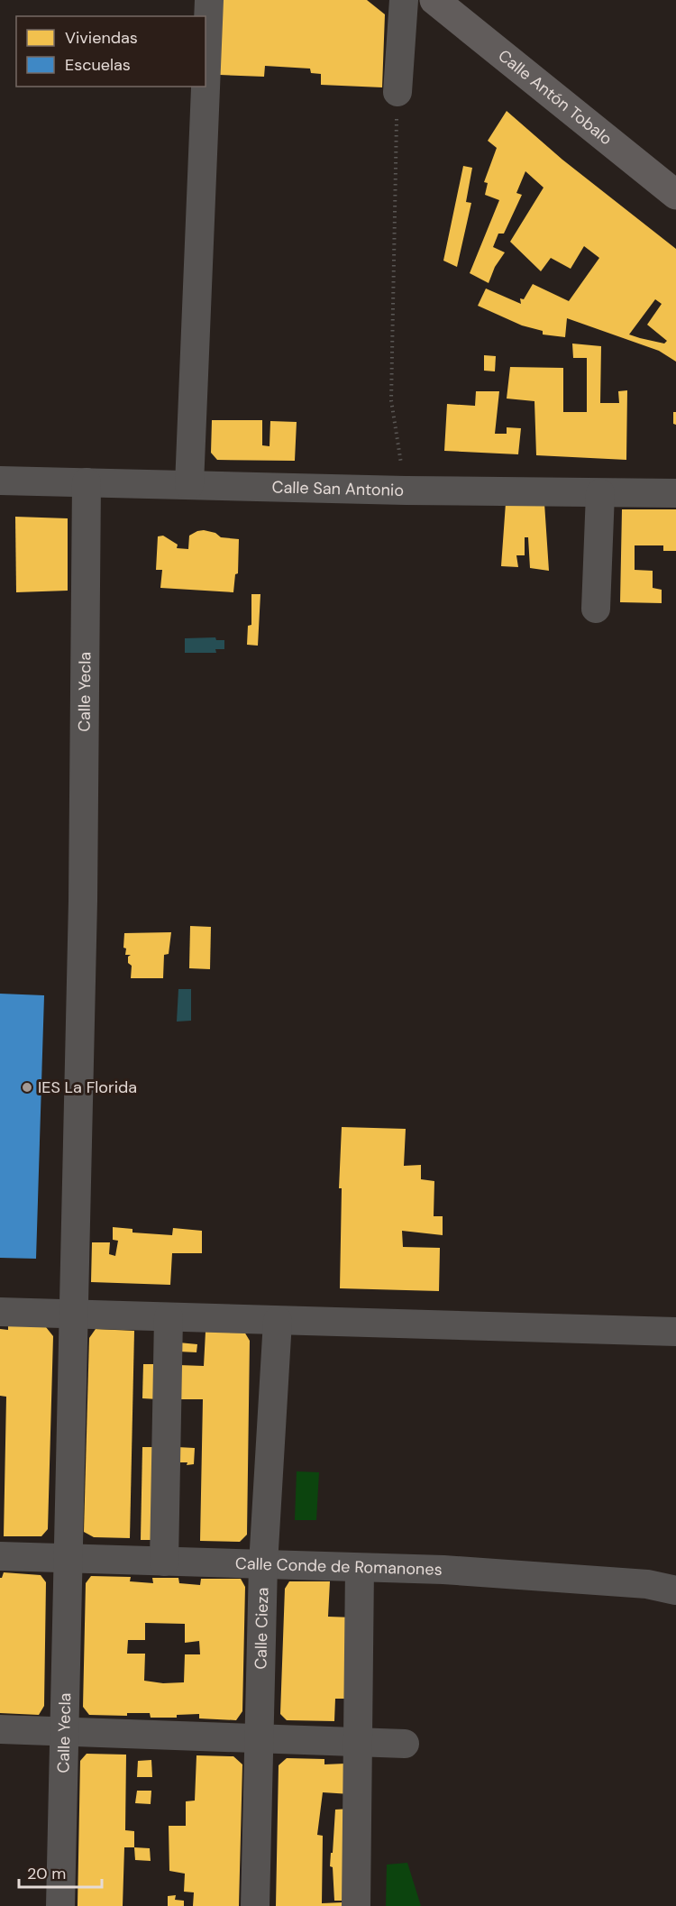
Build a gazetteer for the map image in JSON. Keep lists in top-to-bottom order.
{
  "streets": {
    "main road": ["Calle Antón Tobalo"],
    "street": [
      "Calle San Antonio",
      "Calle Yecla",
      "Calle Conde de Romanones",
      "Calle Cieza"
    ]
  },
  "crossings": [
    ["Calle San Antonio", "Calle Yecla"],
    ["Calle Yecla", "Calle Conde de Romanones"],
    ["Calle Conde de Romanones", "Calle Cieza"]
  ],
  "places": ["IES La Florida"],
  "legend": ["Viviendas", "Escuelas"],
  "scale_bar": "20 m"
}
